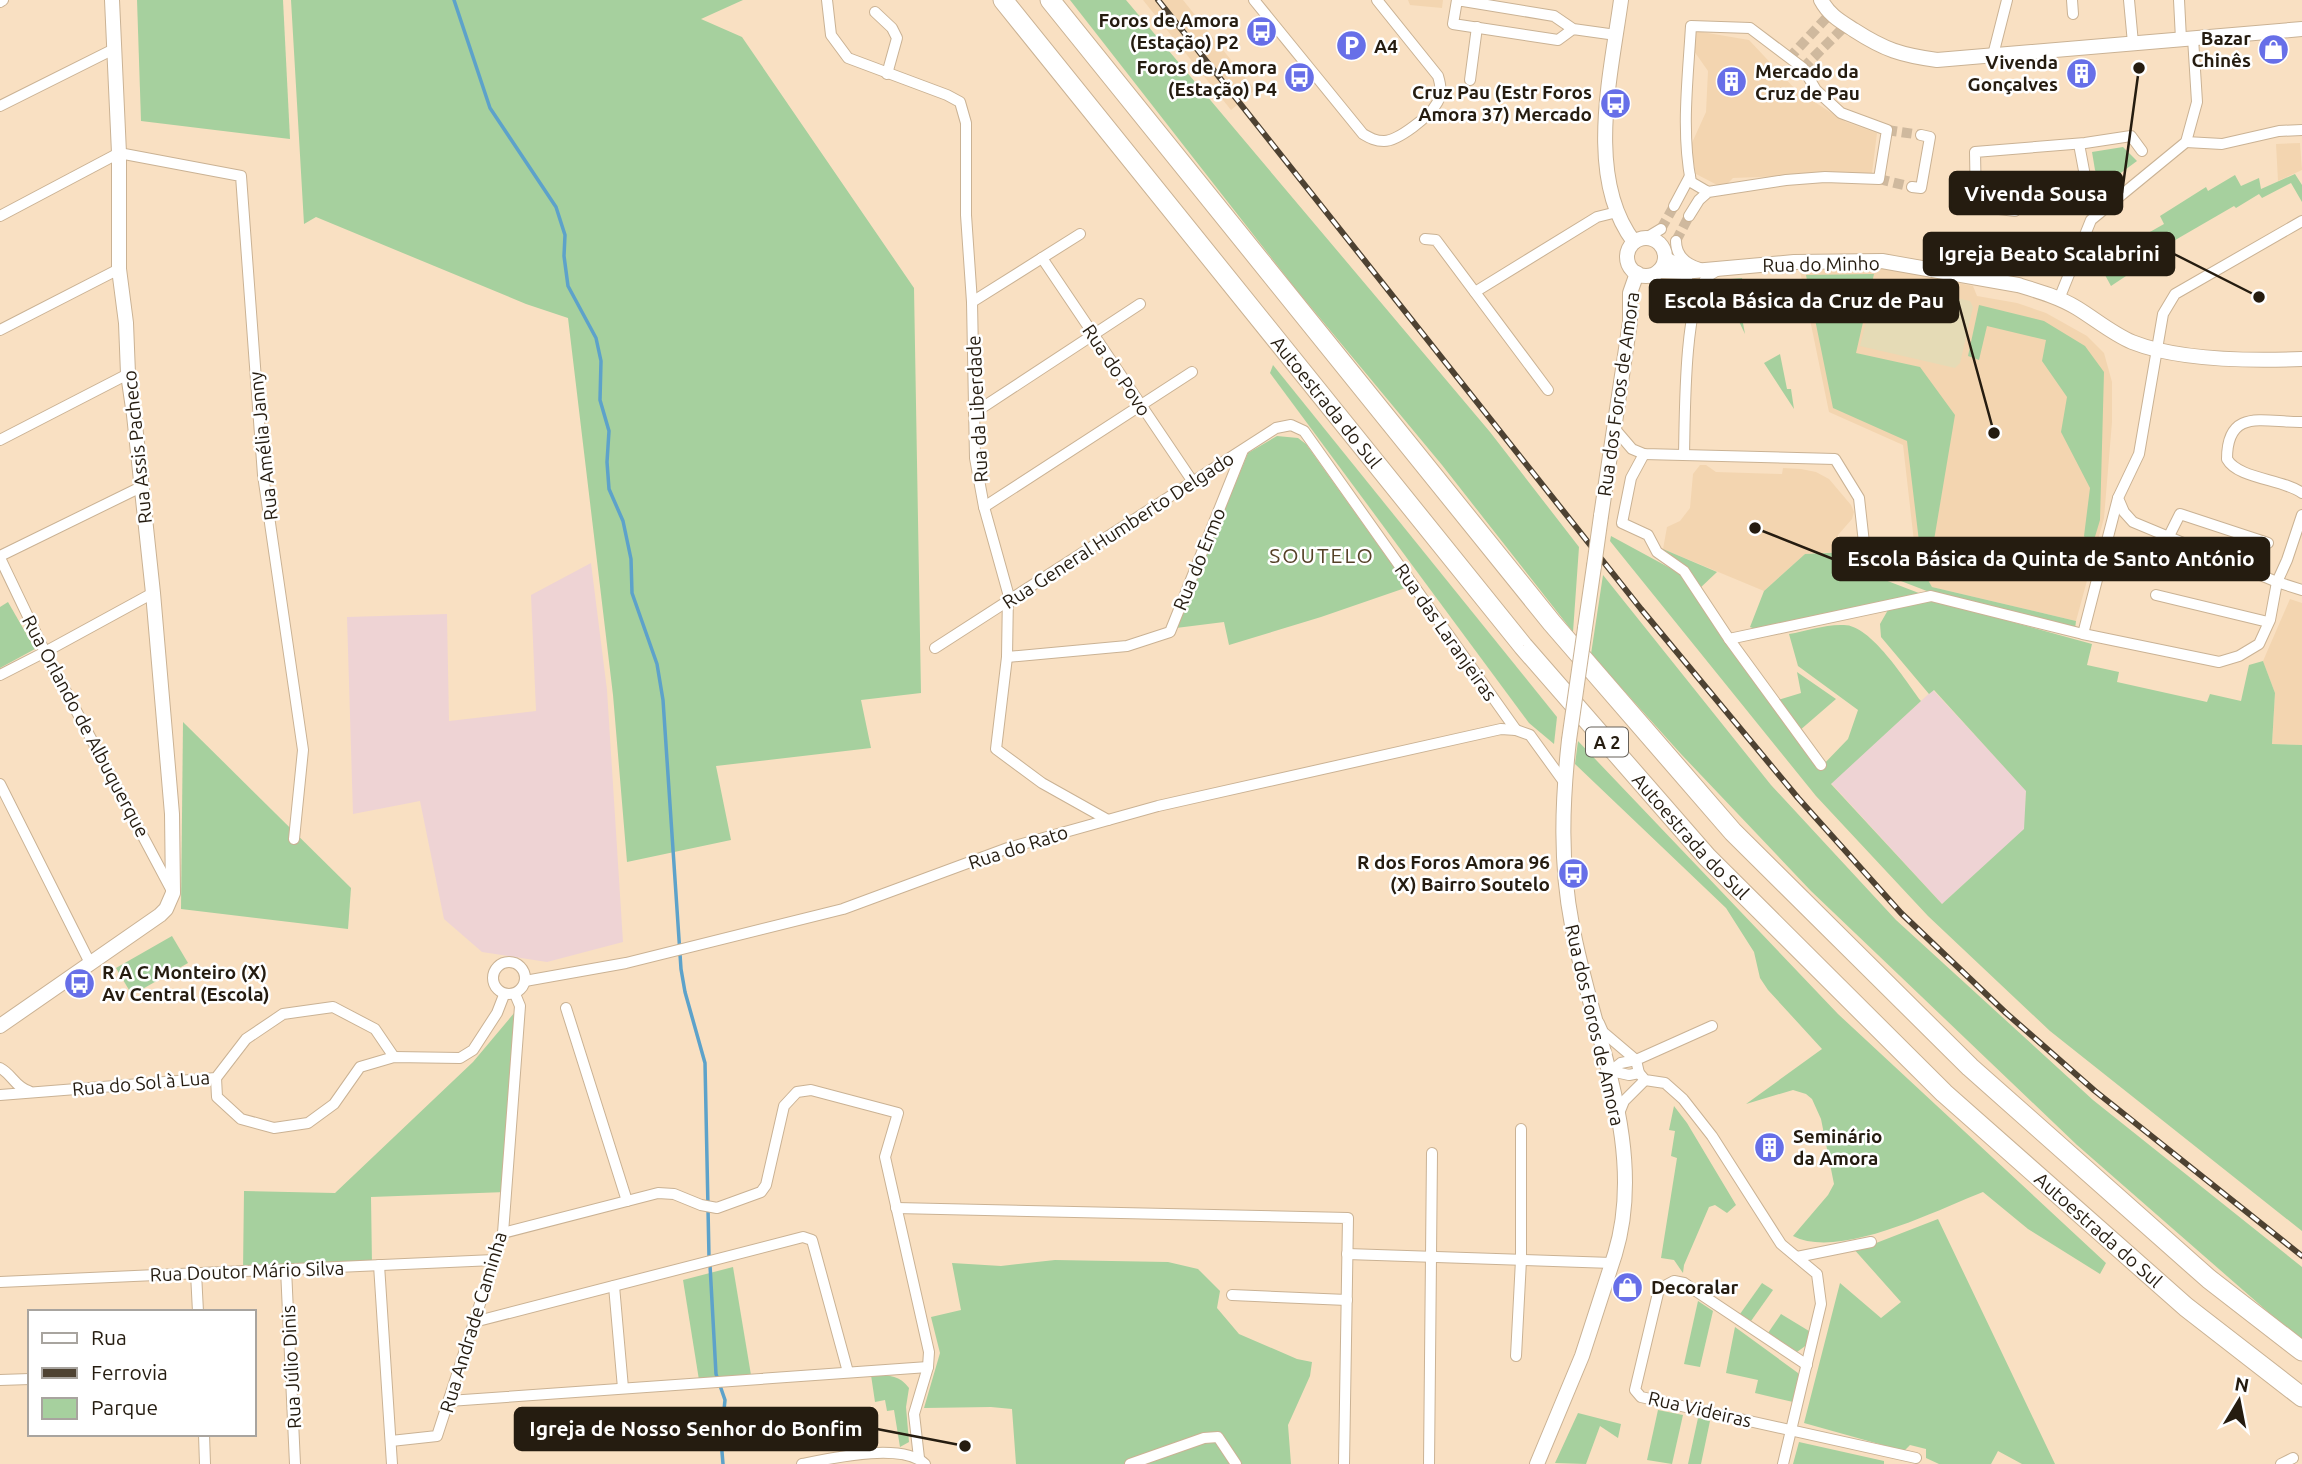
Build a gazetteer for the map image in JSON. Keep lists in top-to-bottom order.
{
  "streets": {
    "highway": ["Autoestrada do Sul", "A 2"],
    "street": [
      "Rua do Minho",
      "Rua do Povo",
      "Rua dos Foros de Amora",
      "Rua da Liberdade",
      "Rua Amélia Janny",
      "Rua Assis Pacheco",
      "Rua General Humberto Delgado",
      "Rua do Ermo",
      "Rua das Laranjeiras",
      "Rua Orlando de Albuquerque",
      "Rua do Rato",
      "Rua do Sol à Lua",
      "Rua Doutor Mário Silva",
      "Rua Andrade Caminha",
      "Rua Júlio Dinis",
      "Rua Videiras"
    ]
  },
  "crossings": [
    ["Rua do Minho", "Rua dos Foros de Amora"],
    ["Rua do Povo", "Rua General Humberto Delgado"],
    ["Rua dos Foros de Amora", "Rua das Laranjeiras"],
    ["Rua da Liberdade", "Rua General Humberto Delgado"],
    ["Rua da Liberdade", "Rua do Ermo"],
    ["Rua da Liberdade", "Rua do Rato"],
    ["Rua Amélia Janny", "Rua Assis Pacheco"],
    ["Rua Assis Pacheco", "Rua Orlando de Albuquerque"],
    ["Rua General Humberto Delgado", "Rua do Ermo"],
    ["Rua General Humberto Delgado", "Rua das Laranjeiras"],
    ["Rua das Laranjeiras", "Rua do Rato"],
    ["Rua do Rato", "Rua Andrade Caminha"],
    ["Rua Doutor Mário Silva", "Rua Andrade Caminha"],
    ["Rua Doutor Mário Silva", "Rua Júlio Dinis"]
  ],
  "districts": ["SOUTELO"],
  "places": {
    "bus stop": [
      "Foros de Amora (Estação) P2",
      "Foros de Amora (Estação) P4",
      "Cruz Pau (Estr Foros Amora 37) Mercado",
      "R dos Foros Amora 96 (X) Bairro Soutelo",
      "R A C Monteiro (X) Av Central (Escola)"
    ],
    "parking": ["A4"],
    "shop": ["Bazar Chinês", "Decoralar"],
    "other": [
      "Vivenda Sousa",
      "Igreja Beato Scalabrini",
      "Escola Básica da Cruz de Pau",
      "Escola Básica da Quinta de Santo António",
      "Igreja de Nosso Senhor do Bonfim"
    ],
    "building": ["Vivenda Gonçalves", "Mercado da Cruz de Pau", "Seminário da Amora"]
  },
  "legend": ["Rua", "Ferrovia", "Parque"],
  "north": "top"
}
